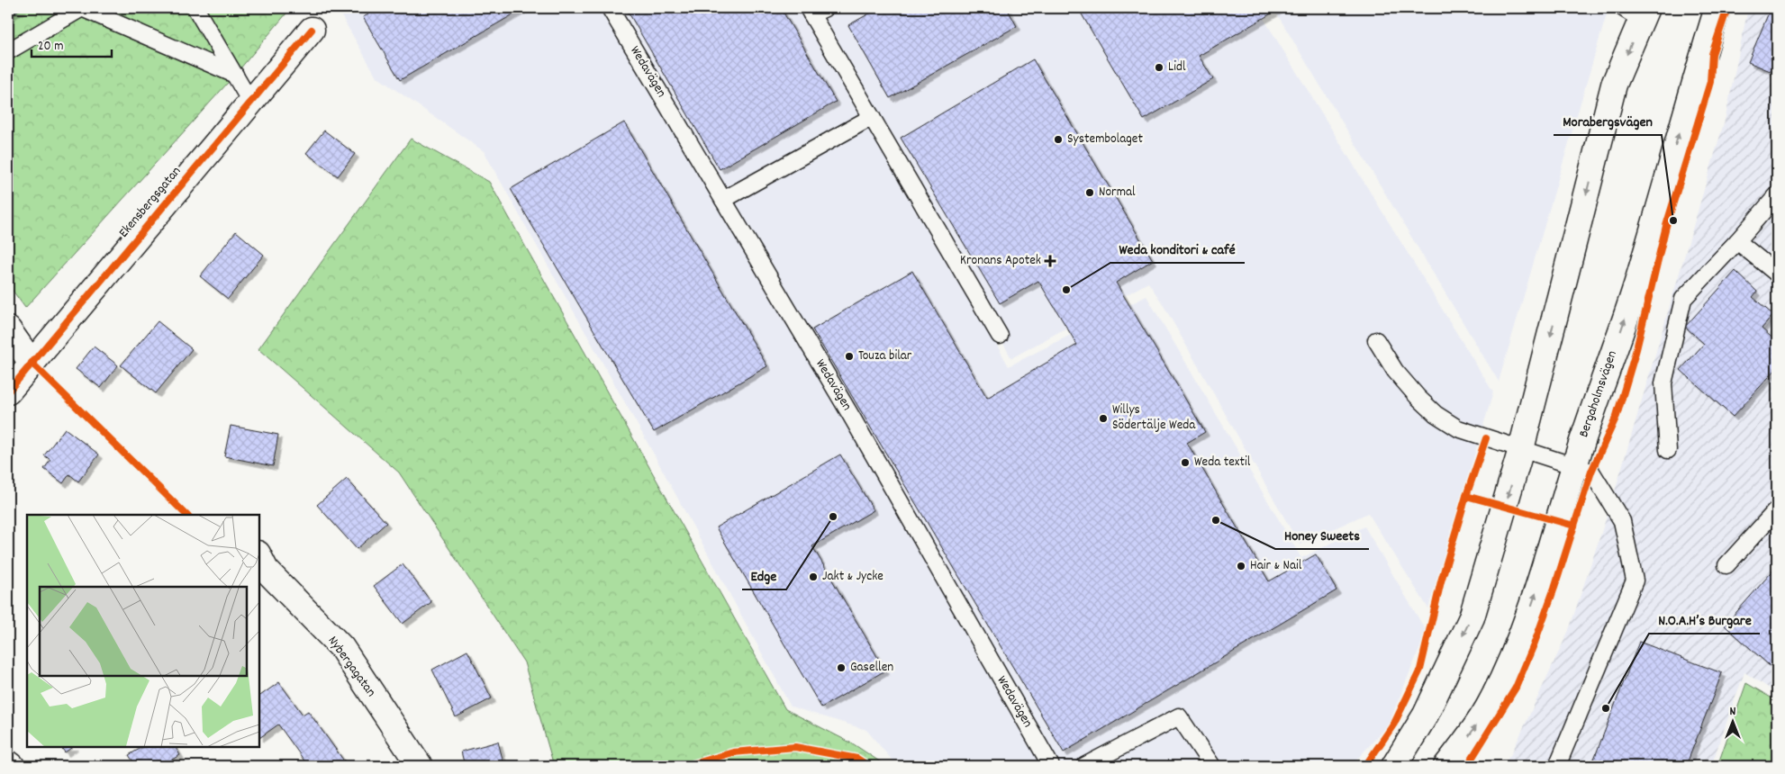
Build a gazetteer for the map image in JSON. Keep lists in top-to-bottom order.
{
  "streets": {
    "main road": ["Ekensbergsgatan", "Bergaholmsvägen", "Nybergagatan"],
    "lane": ["Wedavägen"]
  },
  "places": {
    "other": [
      "Lidl",
      "Systembolaget",
      "Normal",
      "Morabergsvägen",
      "Weda konditori & café",
      "Touza bilar",
      "Willys Södertälje Weda",
      "Weda textil",
      "Edge",
      "Honey Sweets",
      "Hair & Nail",
      "Jakt & Jycke",
      "Gasellen",
      "N.O.A.H’s Burgare"
    ],
    "health": ["Kronans Apotek"]
  },
  "scale_bar": "20 m",
  "north": "top"
}
